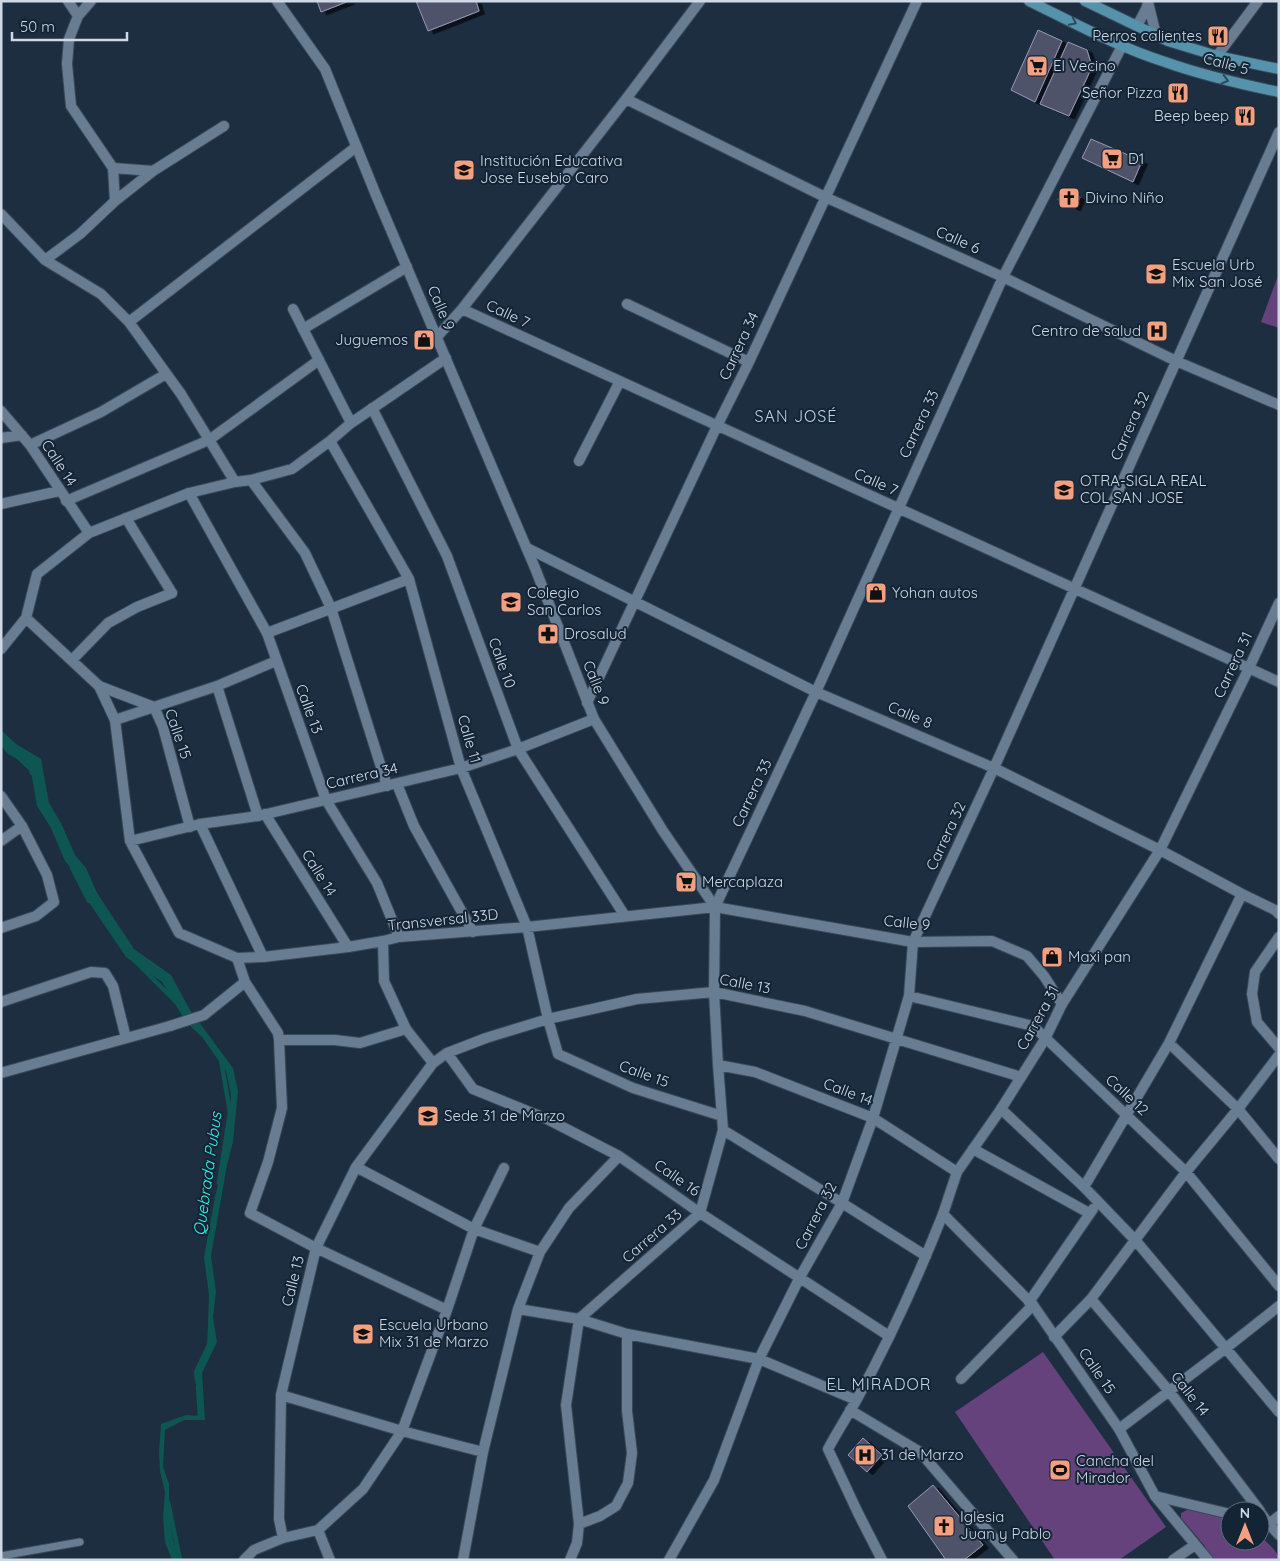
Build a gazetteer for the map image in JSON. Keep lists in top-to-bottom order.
{
  "streets": {
    "main road": ["Calle 5"],
    "street": [
      "Calle 6",
      "Calle 9",
      "Calle 7",
      "Carrera 34",
      "Carrera 33",
      "Carrera 32",
      "Calle 14",
      "Calle 10",
      "Carrera 31",
      "Calle 13",
      "Calle 8",
      "Calle 15",
      "Calle 11",
      "Transversal 33D",
      "Calle 12",
      "Calle 16"
    ]
  },
  "crossings": [
    ["Calle 5", "Carrera 33"],
    ["Calle 6", "Carrera 34"],
    ["Calle 6", "Carrera 33"],
    ["Calle 6", "Carrera 32"],
    ["Calle 9", "Carrera 34"],
    ["Calle 9", "Carrera 33"],
    ["Calle 9", "Carrera 32"],
    ["Calle 9", "Carrera 31"],
    ["Calle 9", "Calle 8"],
    ["Calle 9", "Transversal 33D"],
    ["Calle 7", "Carrera 34"],
    ["Calle 7", "Carrera 33"],
    ["Calle 7", "Carrera 32"],
    ["Calle 7", "Carrera 31"],
    ["Carrera 34", "Calle 14"],
    ["Carrera 34", "Calle 10"],
    ["Carrera 34", "Calle 13"],
    ["Carrera 34", "Calle 8"],
    ["Carrera 34", "Calle 15"],
    ["Carrera 34", "Calle 11"],
    ["Carrera 34", "Transversal 33D"],
    ["Carrera 33", "Calle 14"],
    ["Carrera 33", "Calle 13"],
    ["Carrera 33", "Calle 8"],
    ["Carrera 33", "Calle 15"],
    ["Carrera 33", "Transversal 33D"],
    ["Carrera 33", "Calle 16"],
    ["Carrera 32", "Calle 14"],
    ["Carrera 32", "Calle 13"],
    ["Carrera 32", "Calle 8"],
    ["Carrera 32", "Calle 12"],
    ["Carrera 32", "Calle 16"],
    ["Calle 14", "Carrera 31"],
    ["Calle 14", "Transversal 33D"],
    ["Calle 10", "Transversal 33D"],
    ["Carrera 31", "Calle 13"],
    ["Carrera 31", "Calle 8"],
    ["Carrera 31", "Calle 15"],
    ["Carrera 31", "Calle 12"],
    ["Carrera 31", "Calle 16"],
    ["Calle 13", "Calle 11"],
    ["Calle 13", "Transversal 33D"],
    ["Calle 13", "Calle 16"],
    ["Calle 15", "Calle 11"],
    ["Calle 15", "Transversal 33D"],
    ["Calle 11", "Transversal 33D"]
  ],
  "districts": ["SAN JOSÉ", "EL MIRADOR"],
  "water": ["Quebrada Pubus"],
  "places": {
    "restaurant": ["Perros calientes", "Señor Pizza", "Beep beep"],
    "supermarket": ["El Vecino", "D1", "Mercaplaza"],
    "school or university": [
      "Institución Educativa Jose Eusebio Caro",
      "Escuela Urb Mix San José",
      "OTRA-SIGLA REAL COL SAN JOSE",
      "Colegio San Carlos",
      "Sede 31 de Marzo",
      "Escuela Urbano Mix 31 de Marzo"
    ],
    "church": ["Divino Niño", "Iglesia Juan y Pablo"],
    "hospital": ["Centro de salud", "31 de Marzo"],
    "shop": ["Juguemos", "Yohan autos", "Maxi pan"],
    "pharmacy": ["Drosalud"],
    "sports": ["Cancha del Mirador"]
  },
  "scale_bar": "50 m",
  "north": "top"
}
